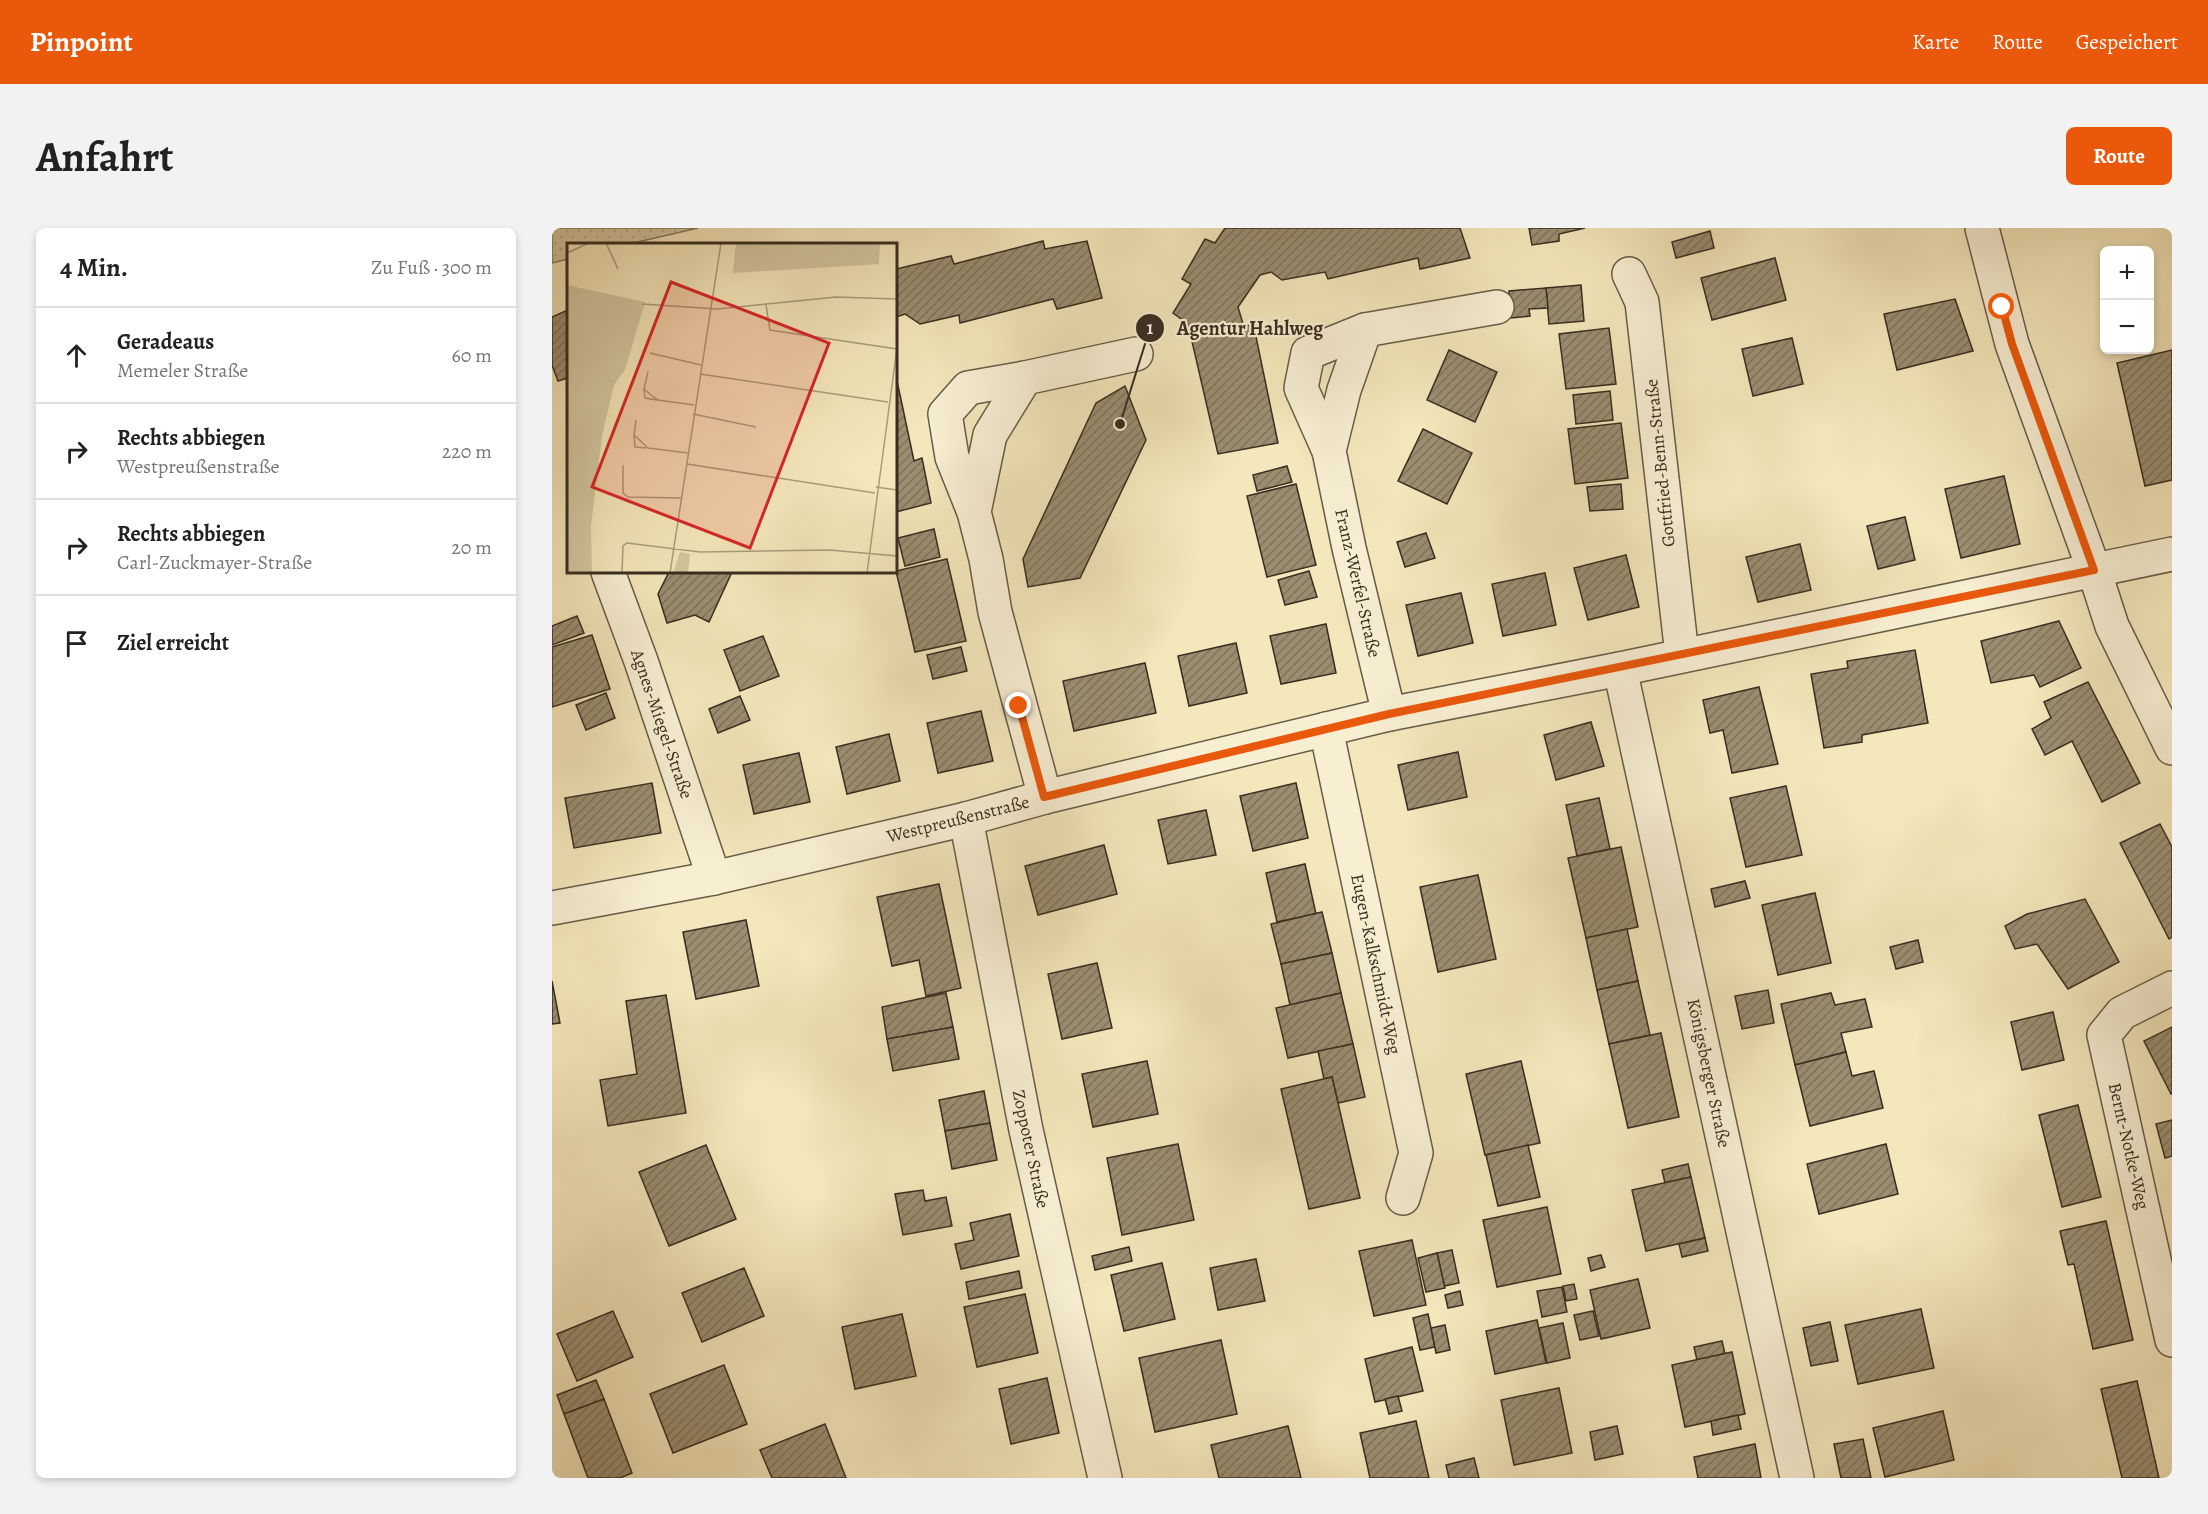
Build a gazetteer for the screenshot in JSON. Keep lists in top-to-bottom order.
{
  "streets": {
    "street": [
      "Gottfried-Benn-Straße",
      "Franz-Werfel-Straße",
      "Agnes-Miegel-Straße",
      "Westpreußenstraße",
      "Eugen-Kalkschmidt-Weg",
      "Königsberger Straße",
      "Bernt-Notke-Weg",
      "Zoppoter Straße"
    ]
  },
  "crossings": [
    ["Gottfried-Benn-Straße", "Westpreußenstraße"],
    ["Franz-Werfel-Straße", "Westpreußenstraße"],
    ["Agnes-Miegel-Straße", "Westpreußenstraße"],
    ["Westpreußenstraße", "Eugen-Kalkschmidt-Weg"],
    ["Westpreußenstraße", "Königsberger Straße"],
    ["Westpreußenstraße", "Zoppoter Straße"]
  ],
  "places": ["Agentur Hahlweg"],
  "page": {
    "header": "Pinpoint",
    "nav": ["Karte", "Route", "Gespeichert"],
    "buttons": "Route",
    "title": "Anfahrt",
    "heading": ["4 Min.", "Zu Fuß · 300 m"],
    "map_buttons": ["+", "−"],
    "list": [
      ["Geradeaus", "Memeler Straße", "60 m"],
      ["Rechts abbiegen", "Westpreußenstraße", "220 m"],
      ["Rechts abbiegen", "Carl-Zuckmayer-Straße", "20 m"],
      "Ziel erreicht"
    ]
  }
}
